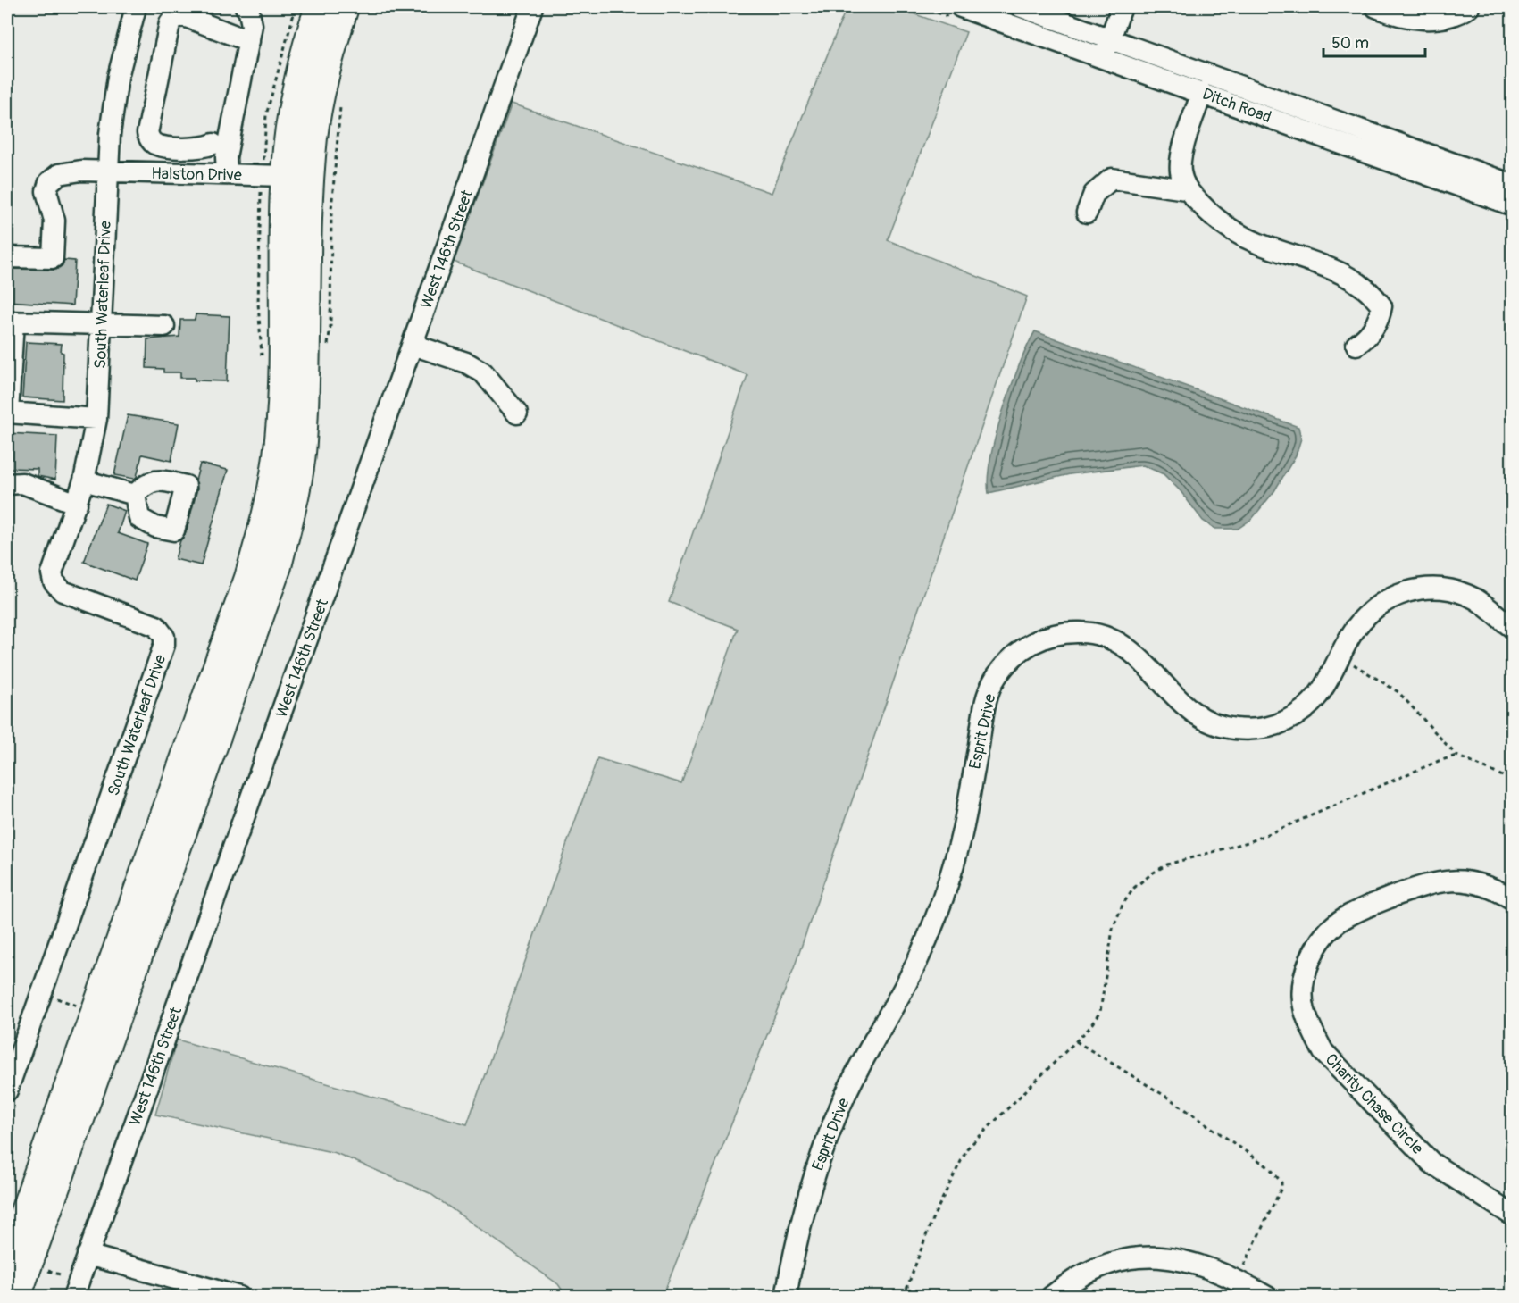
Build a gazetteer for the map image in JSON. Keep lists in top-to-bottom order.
{
  "streets": {
    "street": [
      "Ditch Road",
      "Halston Drive",
      "West 146th Street",
      "South Waterleaf Drive",
      "Esprit Drive",
      "Charity Chase Circle"
    ]
  },
  "crossings": [
    ["Halston Drive", "South Waterleaf Drive"]
  ],
  "scale_bar": "50 m"
}
